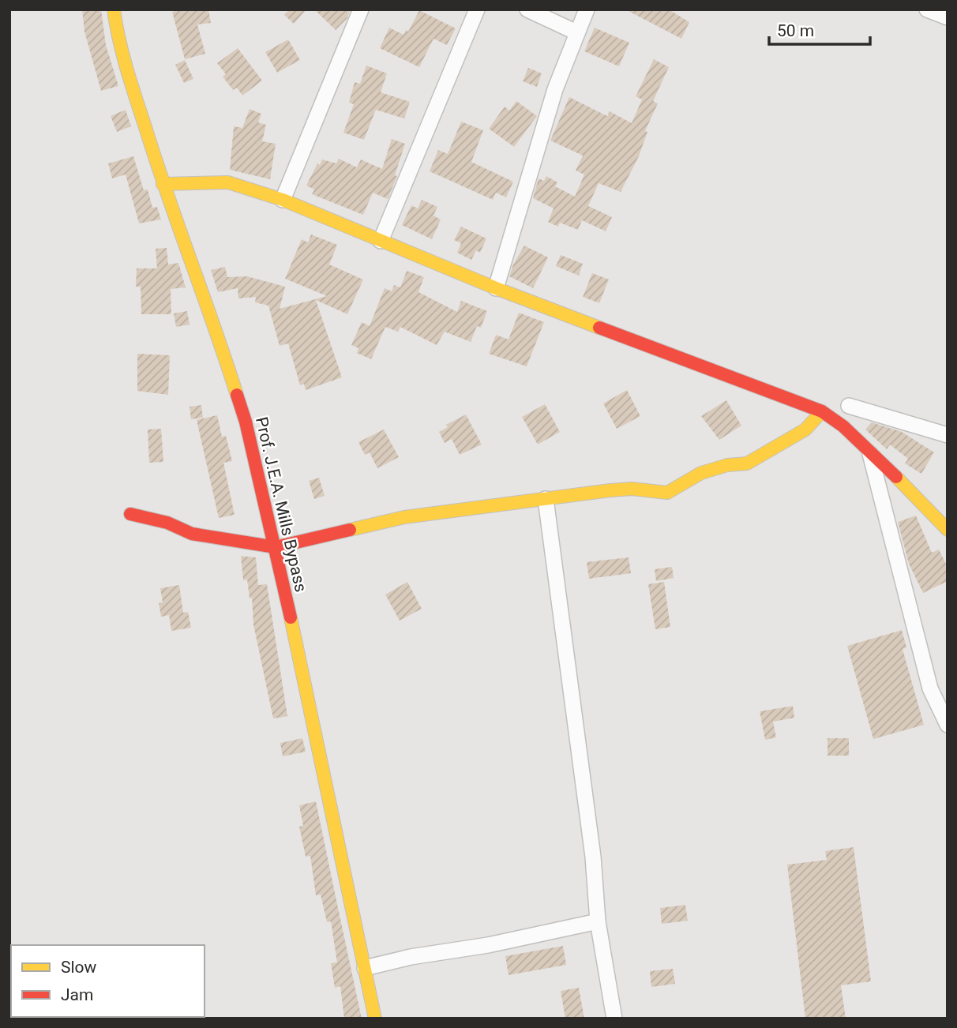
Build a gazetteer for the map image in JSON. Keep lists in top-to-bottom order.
{
  "streets": {
    "street": ["Prof. J.E.A. Mills Bypass"]
  },
  "legend": ["Slow", "Jam"],
  "scale_bar": "50 m"
}
